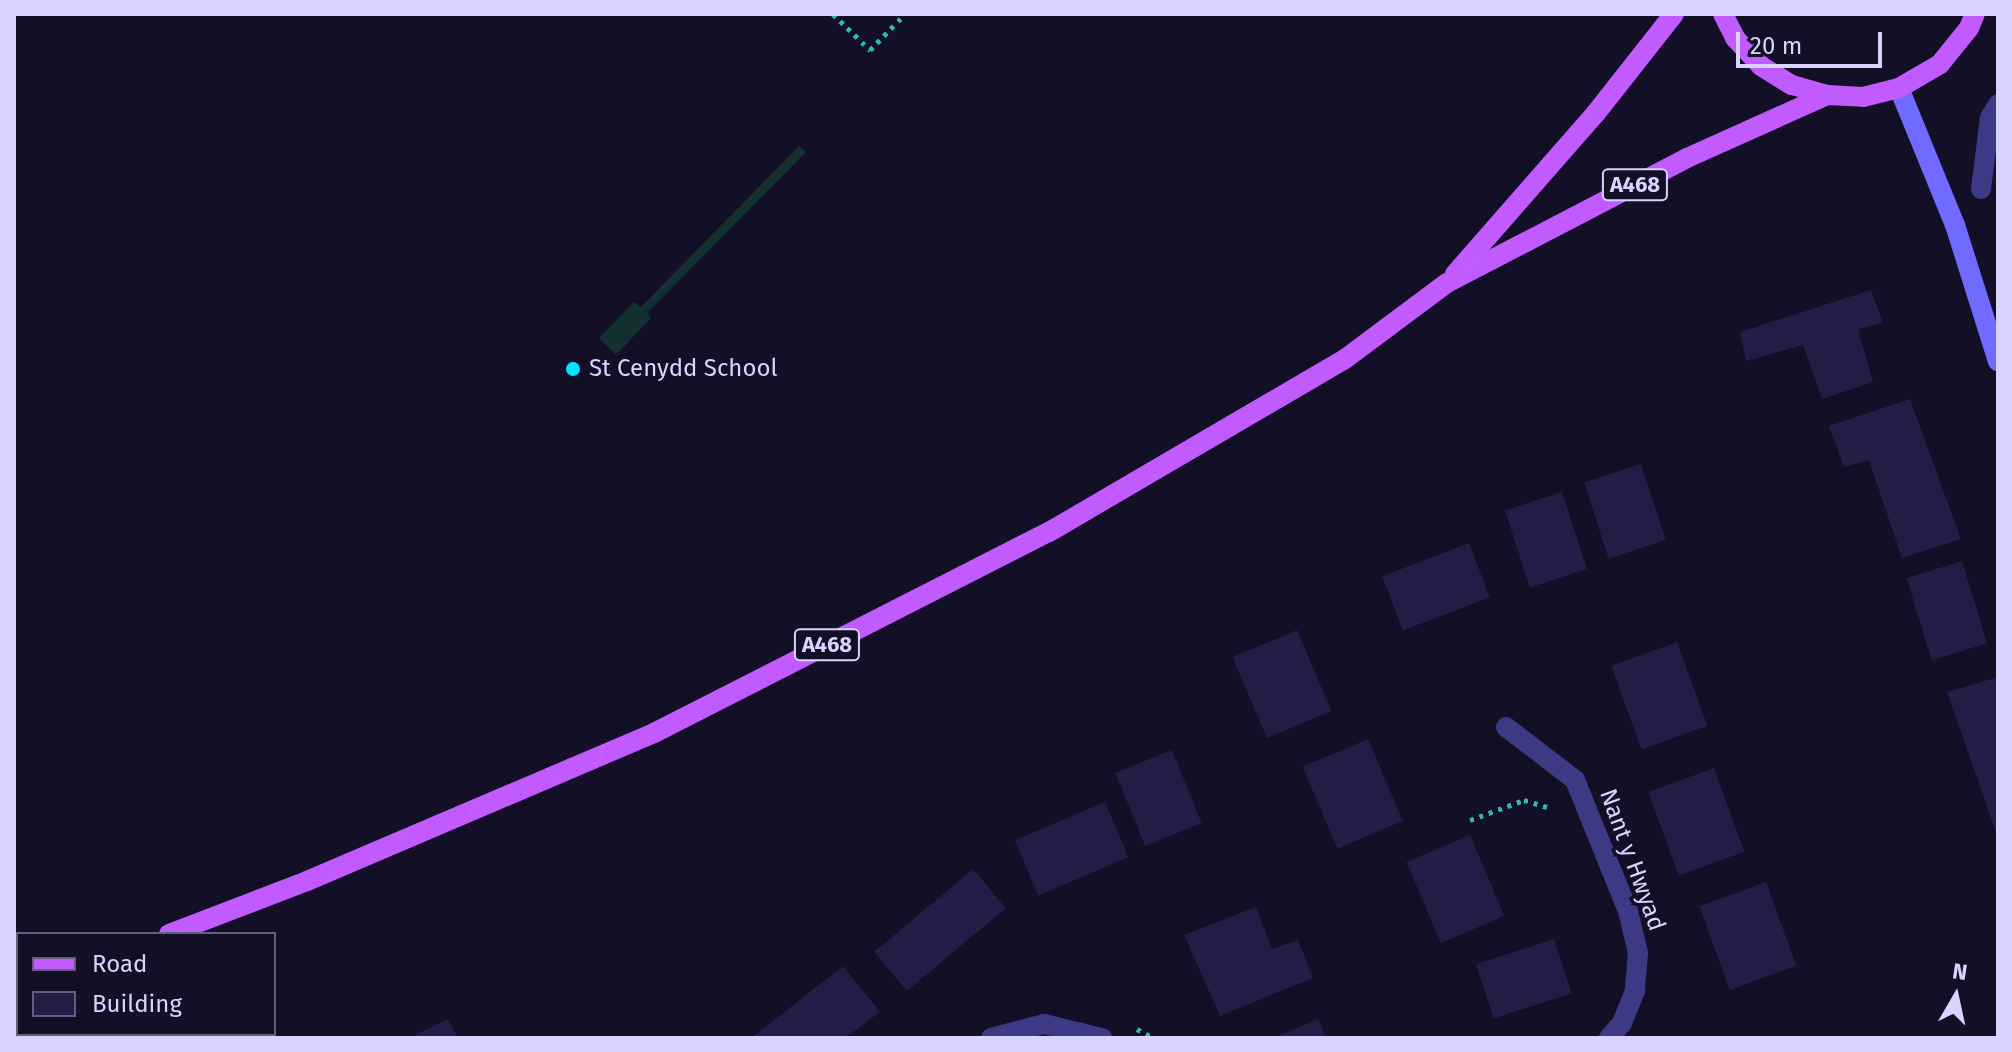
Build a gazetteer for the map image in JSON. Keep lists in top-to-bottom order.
{
  "streets": {
    "main road": ["A468"],
    "street": ["Nant y Hwyad"]
  },
  "places": ["St Cenydd School"],
  "legend": ["Road", "Building"],
  "scale_bar": "20 m",
  "north": "top"
}
